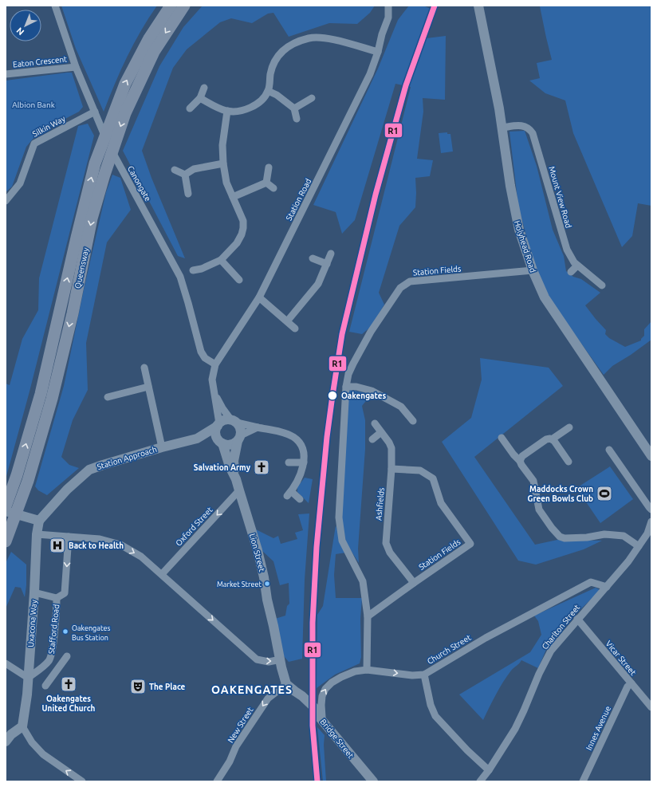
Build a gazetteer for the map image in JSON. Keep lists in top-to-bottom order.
{
  "streets": {
    "highway": ["Queensway"],
    "street": [
      "Eaton Crescent",
      "Silkin Way",
      "Canongate",
      "Mount View Road",
      "Station Road",
      "Holyhead Road",
      "Station Fields",
      "Station Approach",
      "Ashfields",
      "Oxford Street",
      "Lion Street",
      "Uxacona Way",
      "Charlton Street",
      "Stafford Road",
      "Church Street",
      "Vicar Street",
      "New Street",
      "Innes Avenue",
      "Bridge Street"
    ]
  },
  "crossings": [
    ["Eaton Crescent", "Canongate"],
    ["Silkin Way", "Canongate"],
    ["Canongate", "Station Road"],
    ["Mount View Road", "Holyhead Road"],
    ["Station Road", "Station Approach"],
    ["Station Road", "Lion Street"],
    ["Holyhead Road", "Station Fields"],
    ["Station Fields", "Ashfields"],
    ["Station Fields", "Church Street"],
    ["Station Approach", "Lion Street"],
    ["Station Approach", "Uxacona Way"],
    ["Oxford Street", "Lion Street"],
    ["Lion Street", "New Street"],
    ["Lion Street", "Bridge Street"],
    ["Uxacona Way", "Stafford Road"],
    ["Charlton Street", "Church Street"],
    ["Charlton Street", "Vicar Street"],
    ["Church Street", "Bridge Street"],
    ["Vicar Street", "Innes Avenue"],
    ["New Street", "Bridge Street"]
  ],
  "one_way": ["Oxford Street", "New Street"],
  "districts": ["OAKENGATES"],
  "parks": ["Albion Bank"],
  "places": {
    "other": ["Oakengates", "Market Street", "Oakengates Bus Station"],
    "church": ["Salvation Army", "Oakengates United Church"],
    "sports": ["Maddocks Crown Green Bowls Club"],
    "hospital": ["Back to Health"],
    "theatre": ["The Place"]
  },
  "lines": ["transit line R1"],
  "north": "bottom left"
}
